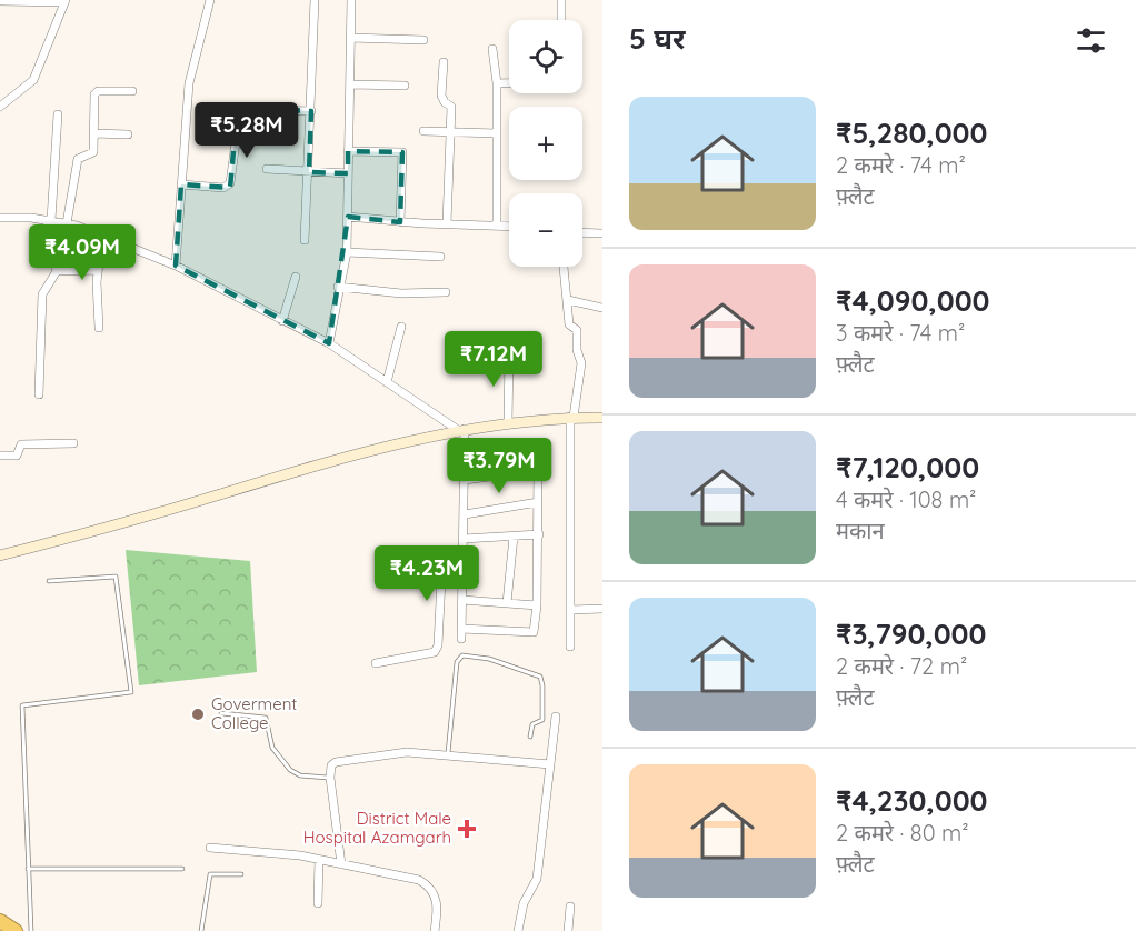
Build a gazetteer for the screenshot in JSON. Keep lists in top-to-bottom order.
{
  "places": {
    "other": ["Goverment College"],
    "health": ["District Male Hospital Azamgarh"]
  },
  "page": {
    "heading": "5 घर",
    "map_buttons": ["+", "−"],
    "list": [
      {
        "name": "₹5,280,000",
        "note": "2 कमरे · 74 m² · फ़्लैट"
      },
      {
        "name": "₹4,090,000",
        "note": "3 कमरे · 74 m² · फ़्लैट"
      },
      {
        "name": "₹7,120,000",
        "note": "4 कमरे · 108 m² · मकान"
      },
      {
        "name": "₹3,790,000",
        "note": "2 कमरे · 72 m² · फ़्लैट"
      },
      {
        "name": "₹4,230,000",
        "note": "2 कमरे · 80 m² · फ़्लैट"
      }
    ],
    "price": [
      "₹5.28M",
      "₹4.09M",
      "₹7.12M",
      "₹3.79M",
      "₹4.23M"
    ]
  }
}
